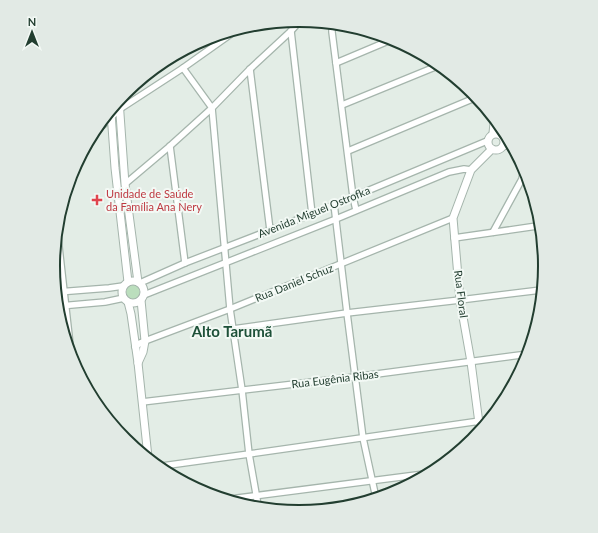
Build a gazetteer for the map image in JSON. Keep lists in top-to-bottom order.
{
  "streets": {
    "street": [
      "Avenida Miguel Ostrofka",
      "Rua Daniel Schuz",
      "Rua Floral",
      "Rua Eugênia Ribas"
    ]
  },
  "crossings": [
    ["Avenida Miguel Ostrofka", "Rua Floral"],
    ["Rua Daniel Schuz", "Rua Floral"],
    ["Rua Floral", "Rua Eugênia Ribas"]
  ],
  "districts": ["Alto Tarumã"],
  "places": {
    "health": ["Unidade de Saúde da Família Ana Nery"]
  },
  "north": "top"
}
